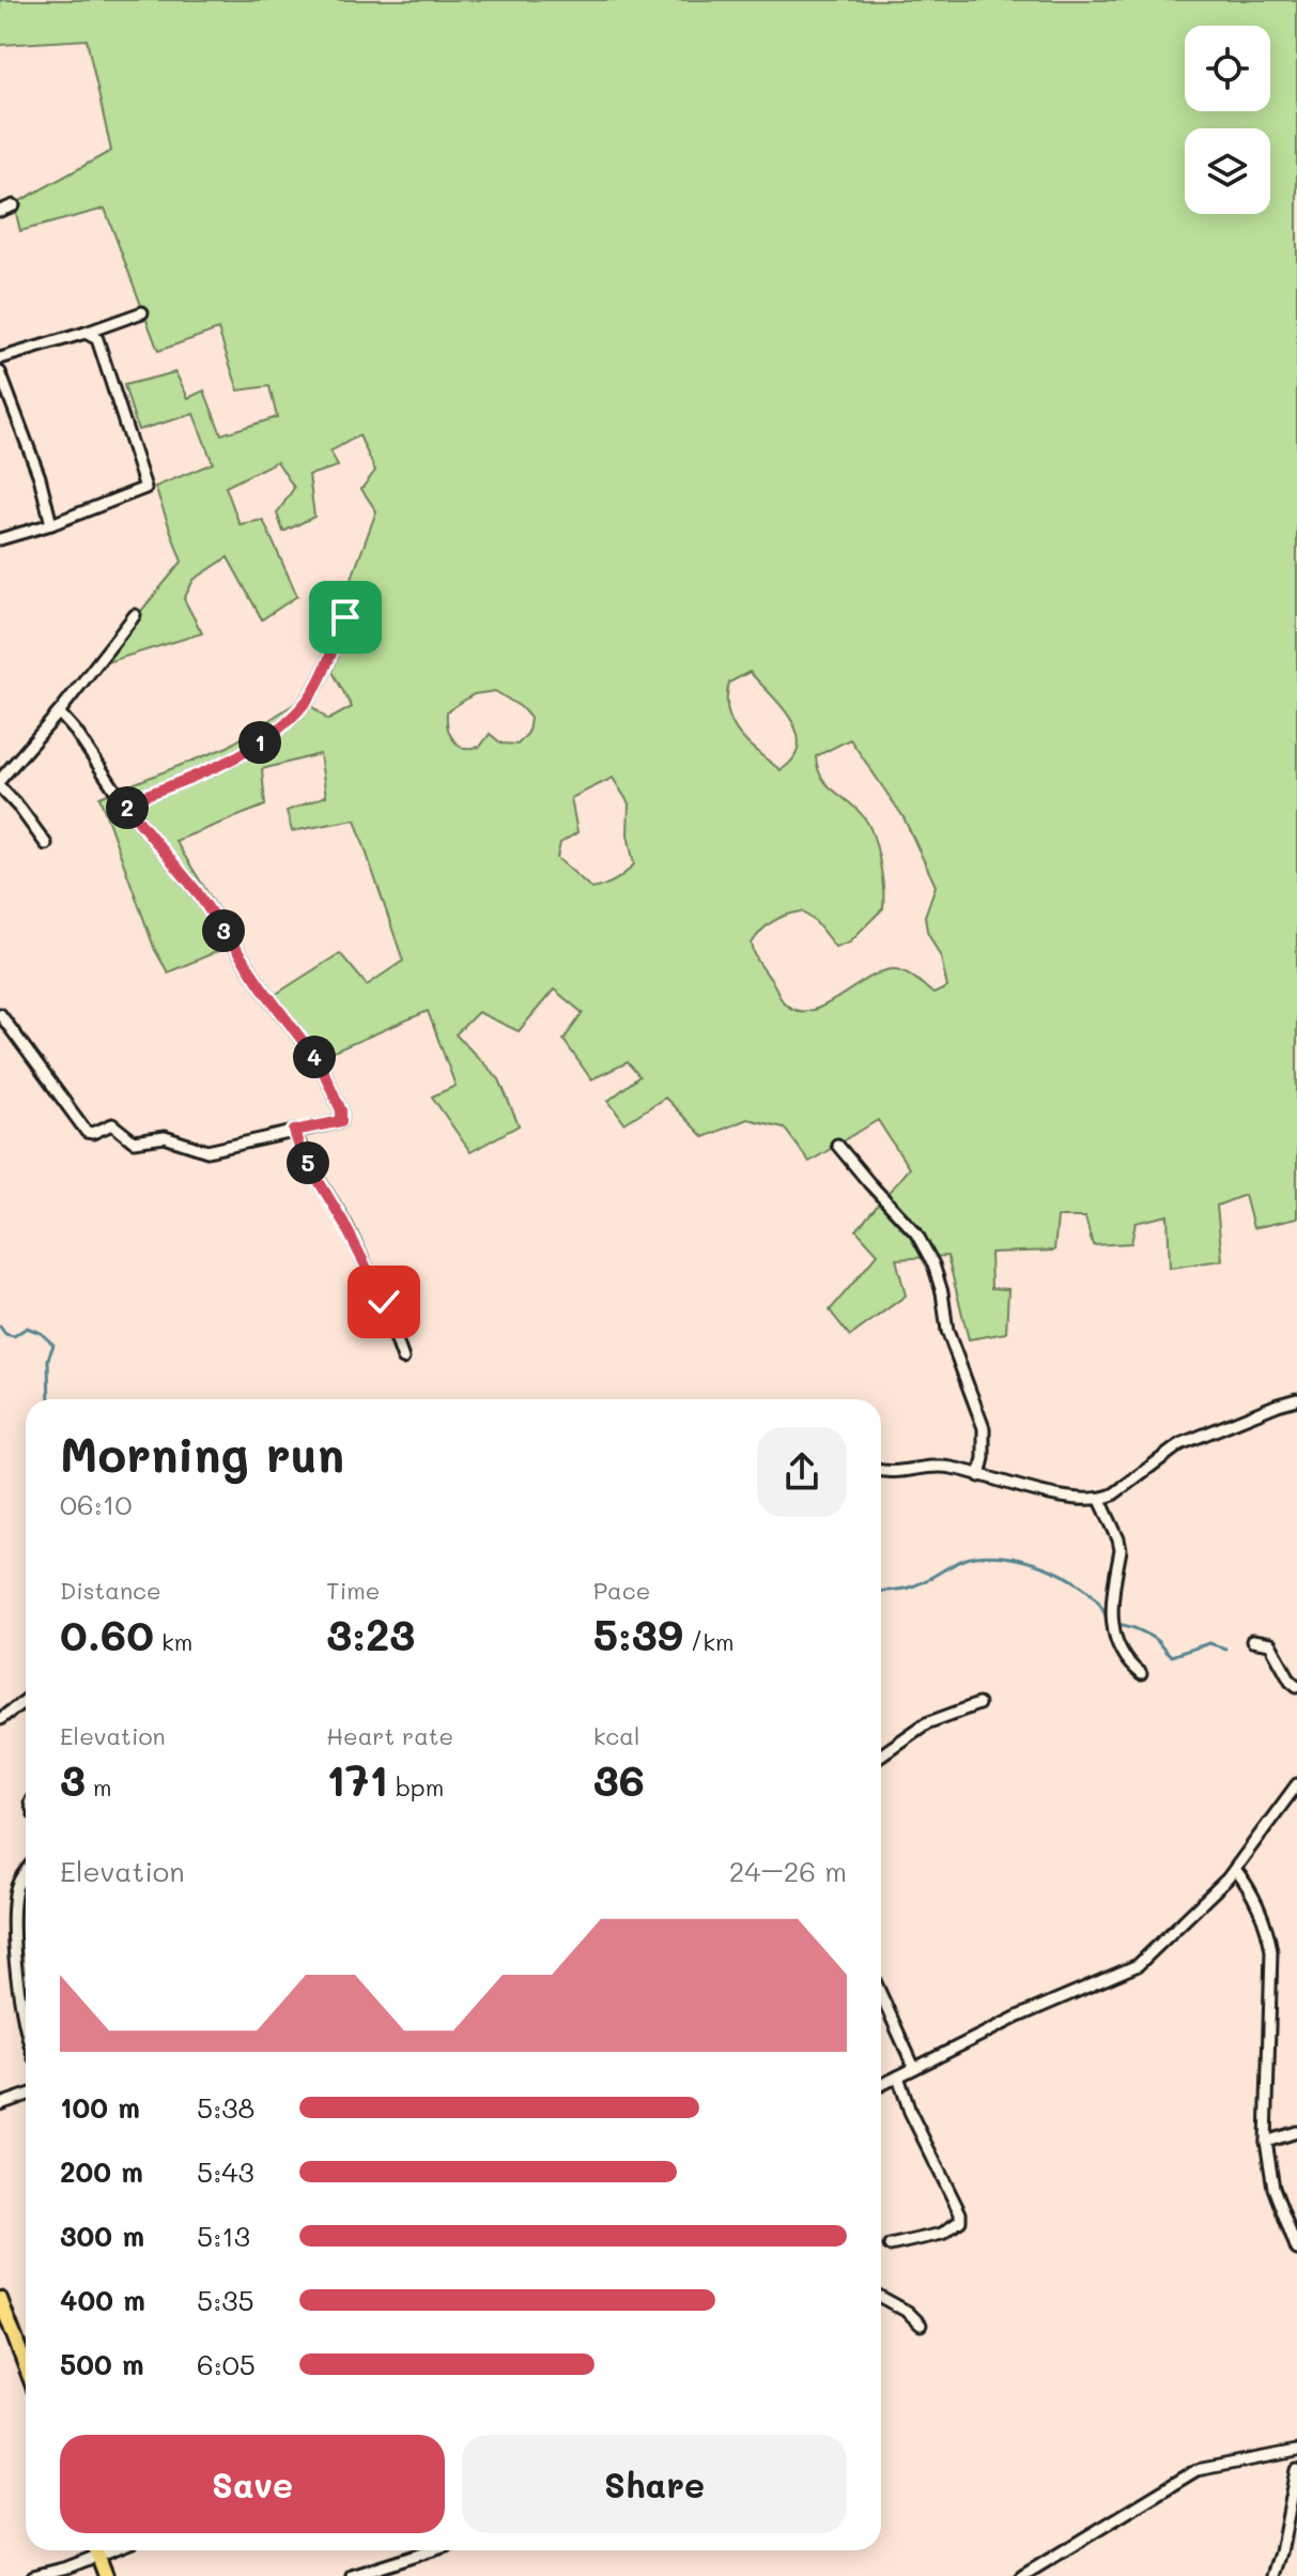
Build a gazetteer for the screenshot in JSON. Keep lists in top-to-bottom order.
{
  "page": {
    "pins": [
      "1",
      "2",
      "3",
      "4",
      "5"
    ],
    "heading": ["Morning run", "06:10"],
    "stats": [
      ["Distance", "0.60 km"],
      ["Time", "3:23"],
      ["Pace", "5:39 /km"],
      ["Elevation", "3 m"],
      ["Heart rate", "171 bpm"],
      ["kcal", "36"]
    ],
    "chart": ["Elevation", "24–26 m"],
    "list": [
      {
        "name": "100 m",
        "note": "5:38"
      },
      {
        "name": "200 m",
        "note": "5:43"
      },
      {
        "name": "300 m",
        "note": "5:13"
      },
      {
        "name": "400 m",
        "note": "5:35"
      },
      {
        "name": "500 m",
        "note": "6:05"
      }
    ],
    "buttons": ["Save", "Share"]
  }
}
